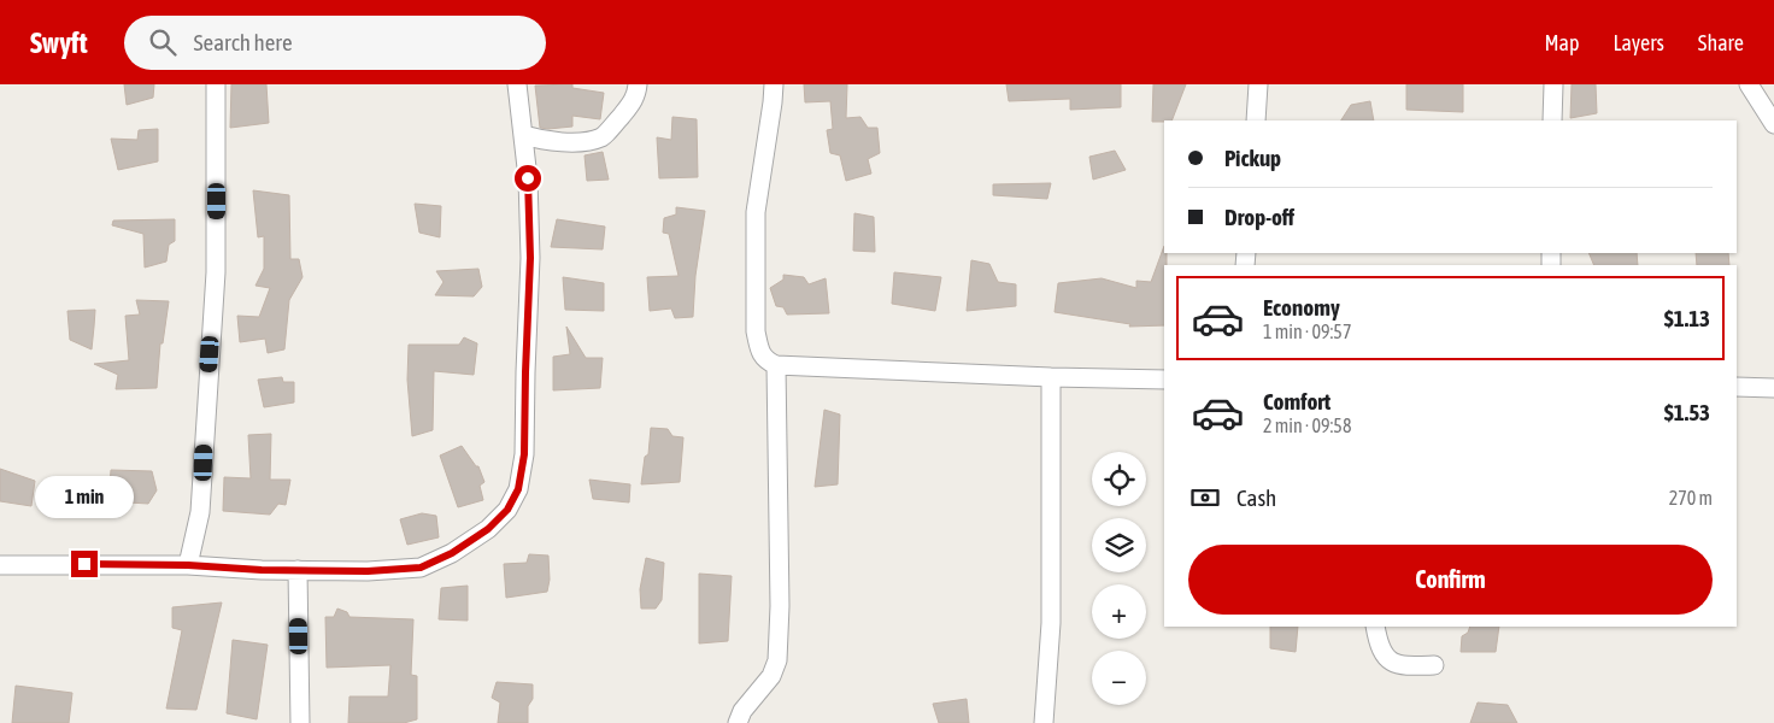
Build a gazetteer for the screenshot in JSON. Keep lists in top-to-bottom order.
{
  "page": {
    "header": "Swyft",
    "search": "Search here",
    "nav": ["Map", "Layers", "Share"],
    "banner": ["Pickup", "Drop-off"],
    "list": [
      {
        "name": "Economy",
        "note": "1 min · 09:57",
        "value": "$1.13"
      },
      {
        "name": "Comfort",
        "note": "2 min · 09:58",
        "value": "$1.53"
      }
    ],
    "map_buttons": ["+", "−"],
    "pay": ["Cash", "270 m"],
    "bubble": "1 min",
    "buttons": "Confirm"
  }
}
